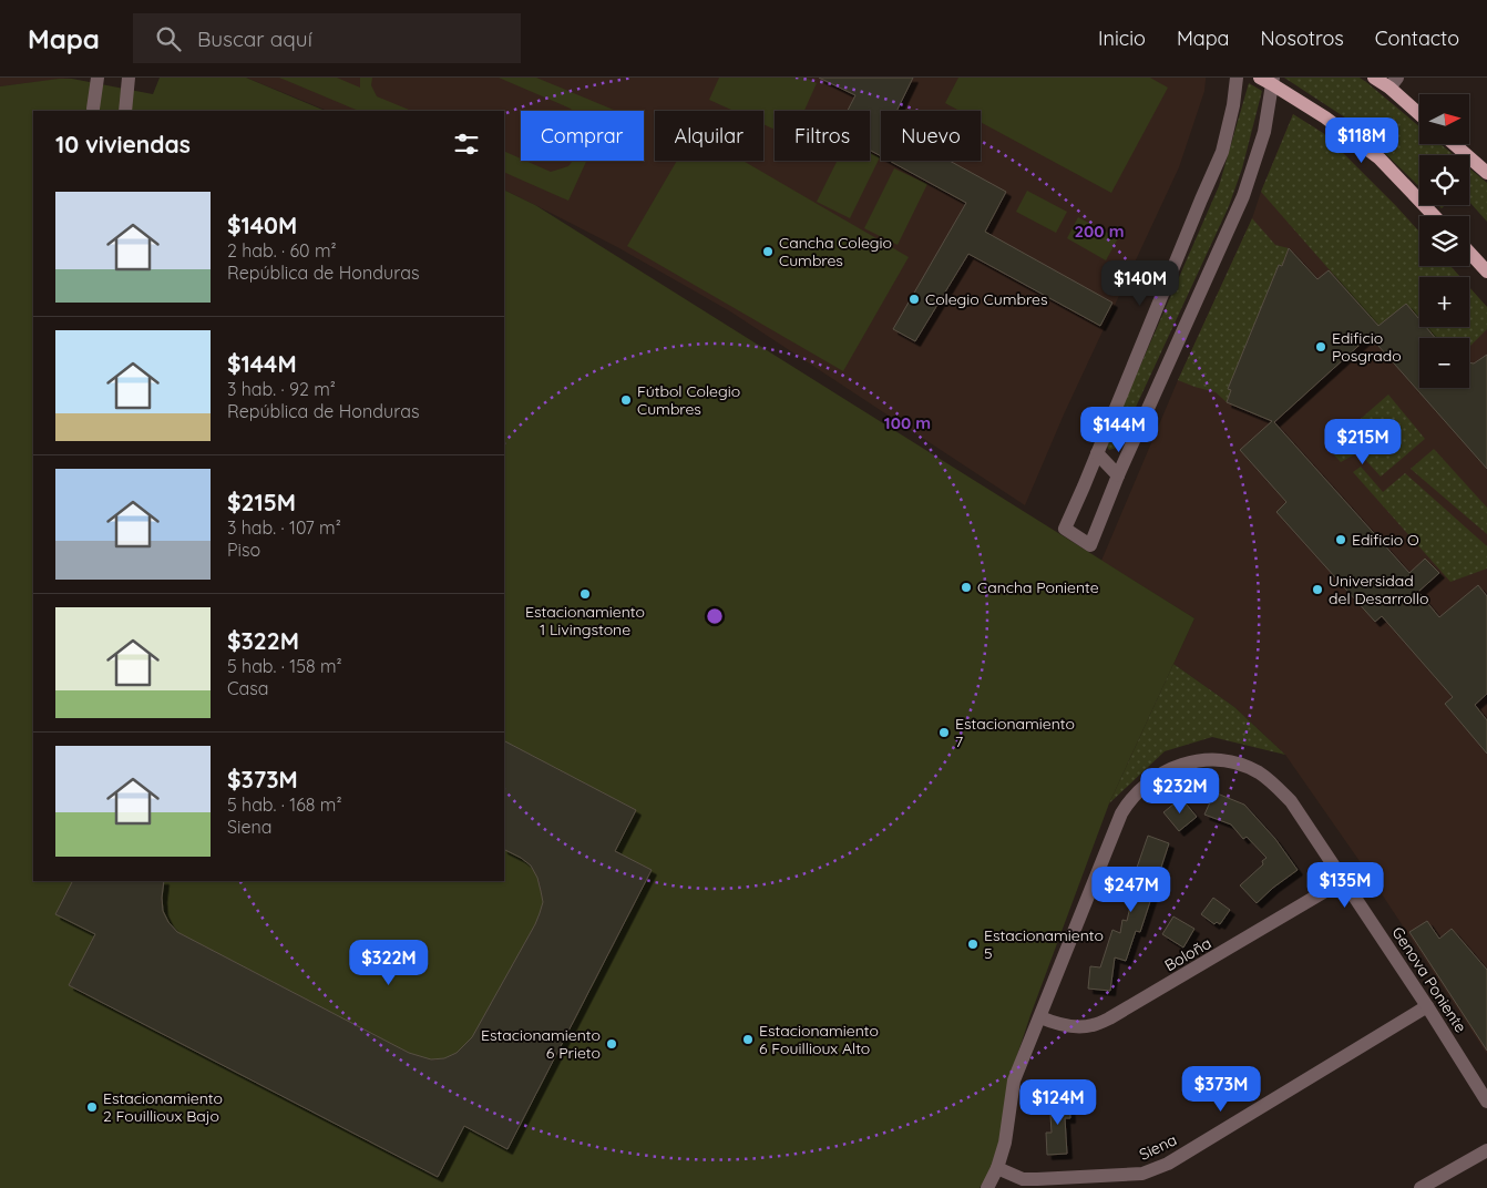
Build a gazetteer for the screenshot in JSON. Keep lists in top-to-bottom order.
{
  "streets": {
    "street": ["Boloña", "Genova Poniente", "Siena"]
  },
  "crossings": [
    ["Boloña", "Genova Poniente"],
    ["Genova Poniente", "Siena"]
  ],
  "places": [
    "Cancha Colegio Cumbres",
    "Colegio Cumbres",
    "Edificio Posgrado",
    "Fútbol Colegio Cumbres",
    "Edificio O",
    "Cancha Poniente",
    "Universidad del Desarrollo",
    "Estacionamiento 1 Livingstone",
    "Estacionamiento 7",
    "Estacionamiento 5",
    "Estacionamiento 6 Fouillioux Alto",
    "Estacionamiento 6 Prieto",
    "Estacionamiento 2 Fouillioux Bajo"
  ],
  "north": "right",
  "page": {
    "header": "Mapa",
    "search": "Buscar aquí",
    "nav": [
      "Inicio",
      "Mapa",
      "Nosotros",
      "Contacto"
    ],
    "map_buttons": ["+", "−"],
    "chip": [
      "Comprar",
      "Alquilar",
      "Filtros",
      "Nuevo"
    ],
    "heading": "10 viviendas",
    "price": [
      "$118M",
      "$140M",
      "$144M",
      "$215M",
      "$232M",
      "$135M",
      "$247M",
      "$322M",
      "$373M",
      "$124M"
    ],
    "list": [
      {
        "name": "$140M",
        "note": "2 hab. · 60 m² · República de Honduras"
      },
      {
        "name": "$144M",
        "note": "3 hab. · 92 m² · República de Honduras"
      },
      {
        "name": "$215M",
        "note": "3 hab. · 107 m² · Piso"
      },
      {
        "name": "$322M",
        "note": "5 hab. · 158 m² · Casa"
      },
      {
        "name": "$373M",
        "note": "5 hab. · 168 m² · Siena"
      }
    ]
  },
  "rings": ["200 m", "100 m"]
}
